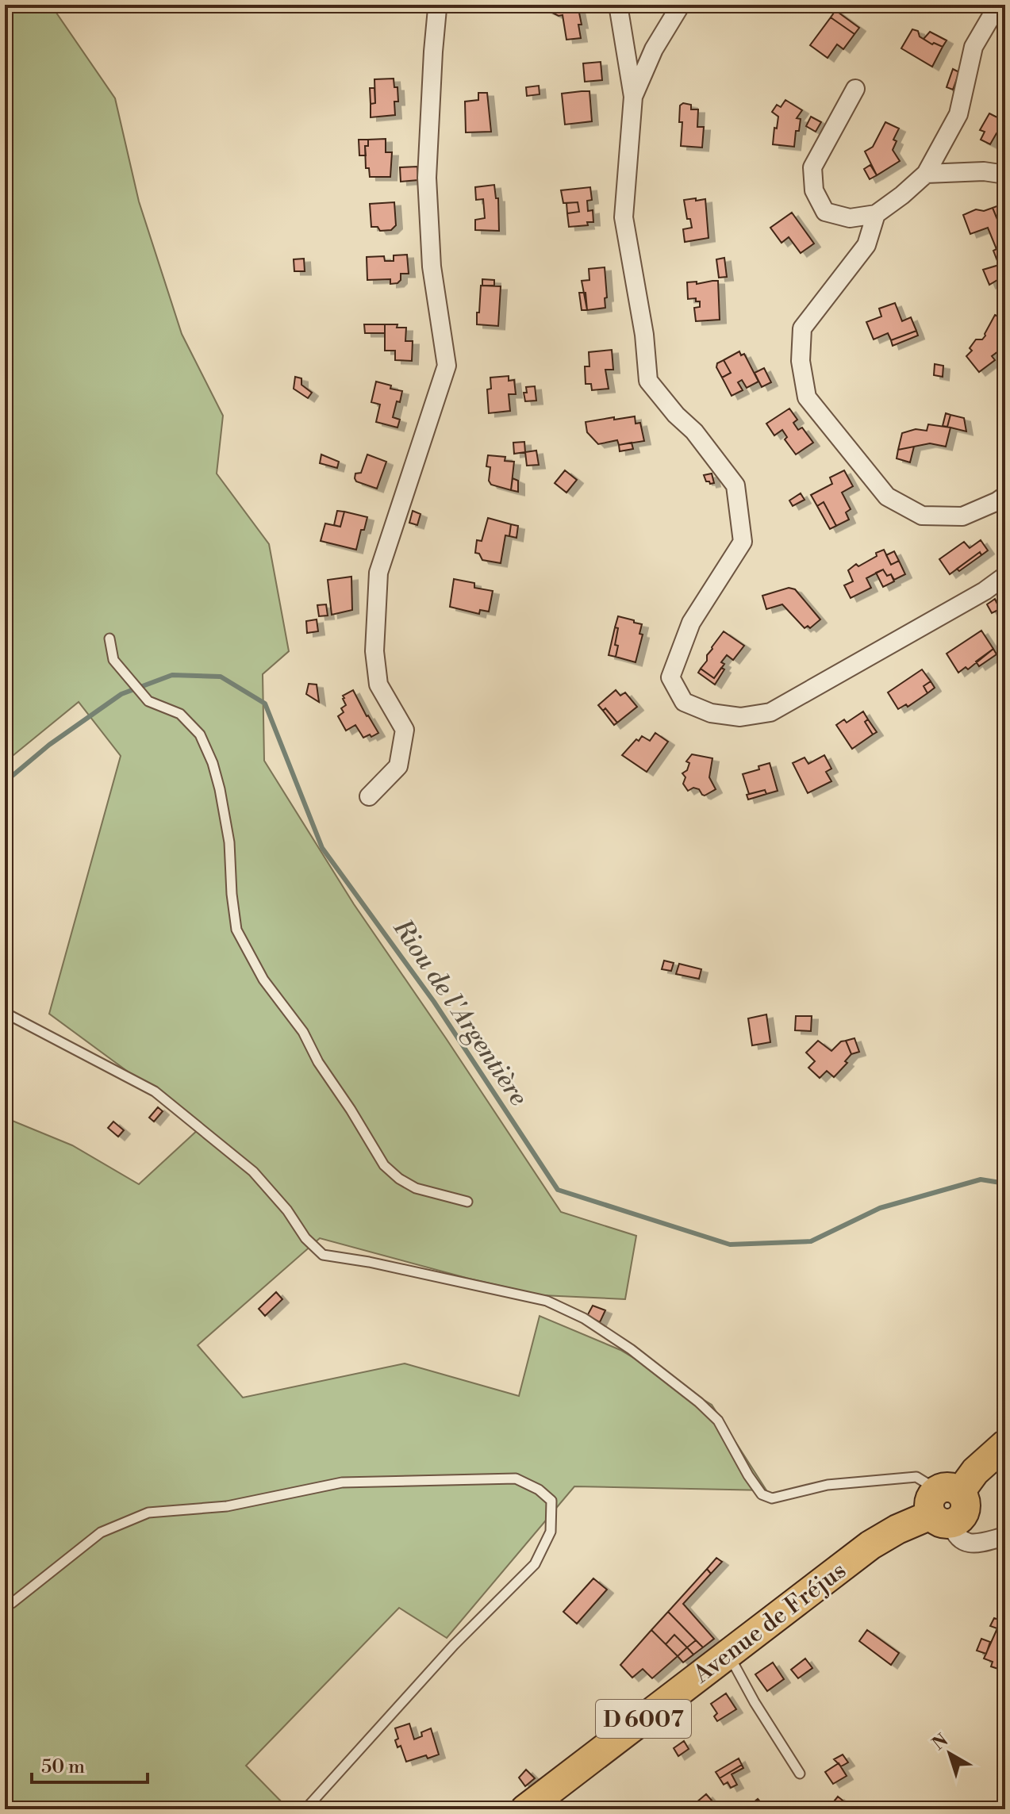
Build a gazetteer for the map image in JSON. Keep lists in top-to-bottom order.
{
  "streets": {
    "main road": ["Avenue de Fréjus", "D 6007"]
  },
  "water": ["Riou de l'Argentière"],
  "scale_bar": "50 m",
  "north": "top left"
}
